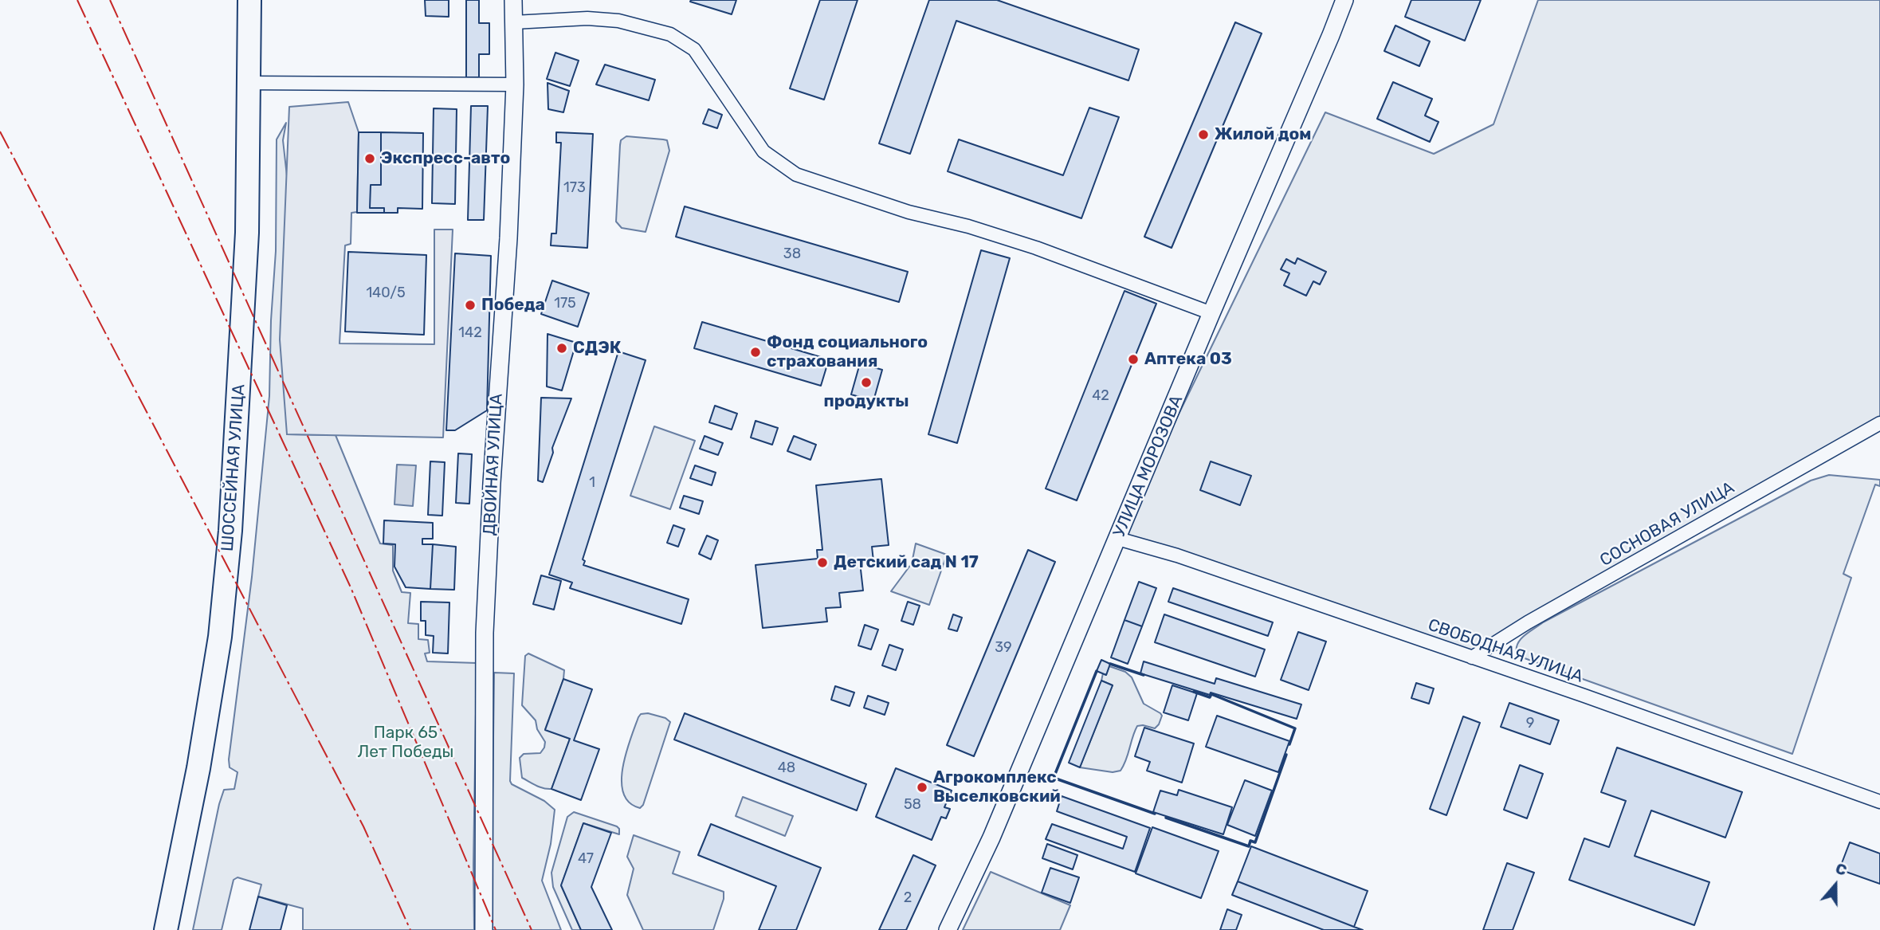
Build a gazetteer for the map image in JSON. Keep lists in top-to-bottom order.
{
  "streets": {
    "highway": ["ШОССЕЙНАЯ УЛИЦА"],
    "street": [
      "ДВОЙНАЯ УЛИЦА",
      "УЛИЦА МОРОЗОВА",
      "СОСНОВАЯ УЛИЦА",
      "СВОБОДНАЯ УЛИЦА"
    ]
  },
  "crossings": [
    ["УЛИЦА МОРОЗОВА", "СВОБОДНАЯ УЛИЦА"],
    ["СОСНОВАЯ УЛИЦА", "СВОБОДНАЯ УЛИЦА"]
  ],
  "parks": ["Парк 65 Лет Победы"],
  "places": [
    "Жилой дом",
    "Экспресс-авто",
    "Победа",
    "СДЭК",
    "Фонд социального страхования",
    "Аптека 03",
    "продукты",
    "Детский сад N 17",
    "Агрокомплекс Выселковский"
  ],
  "house_numbers": [
    "173",
    "38",
    "140/5",
    "175",
    "142",
    "42",
    "1",
    "39",
    "9",
    "48",
    "58",
    "47",
    "2"
  ],
  "north": "top"
}
